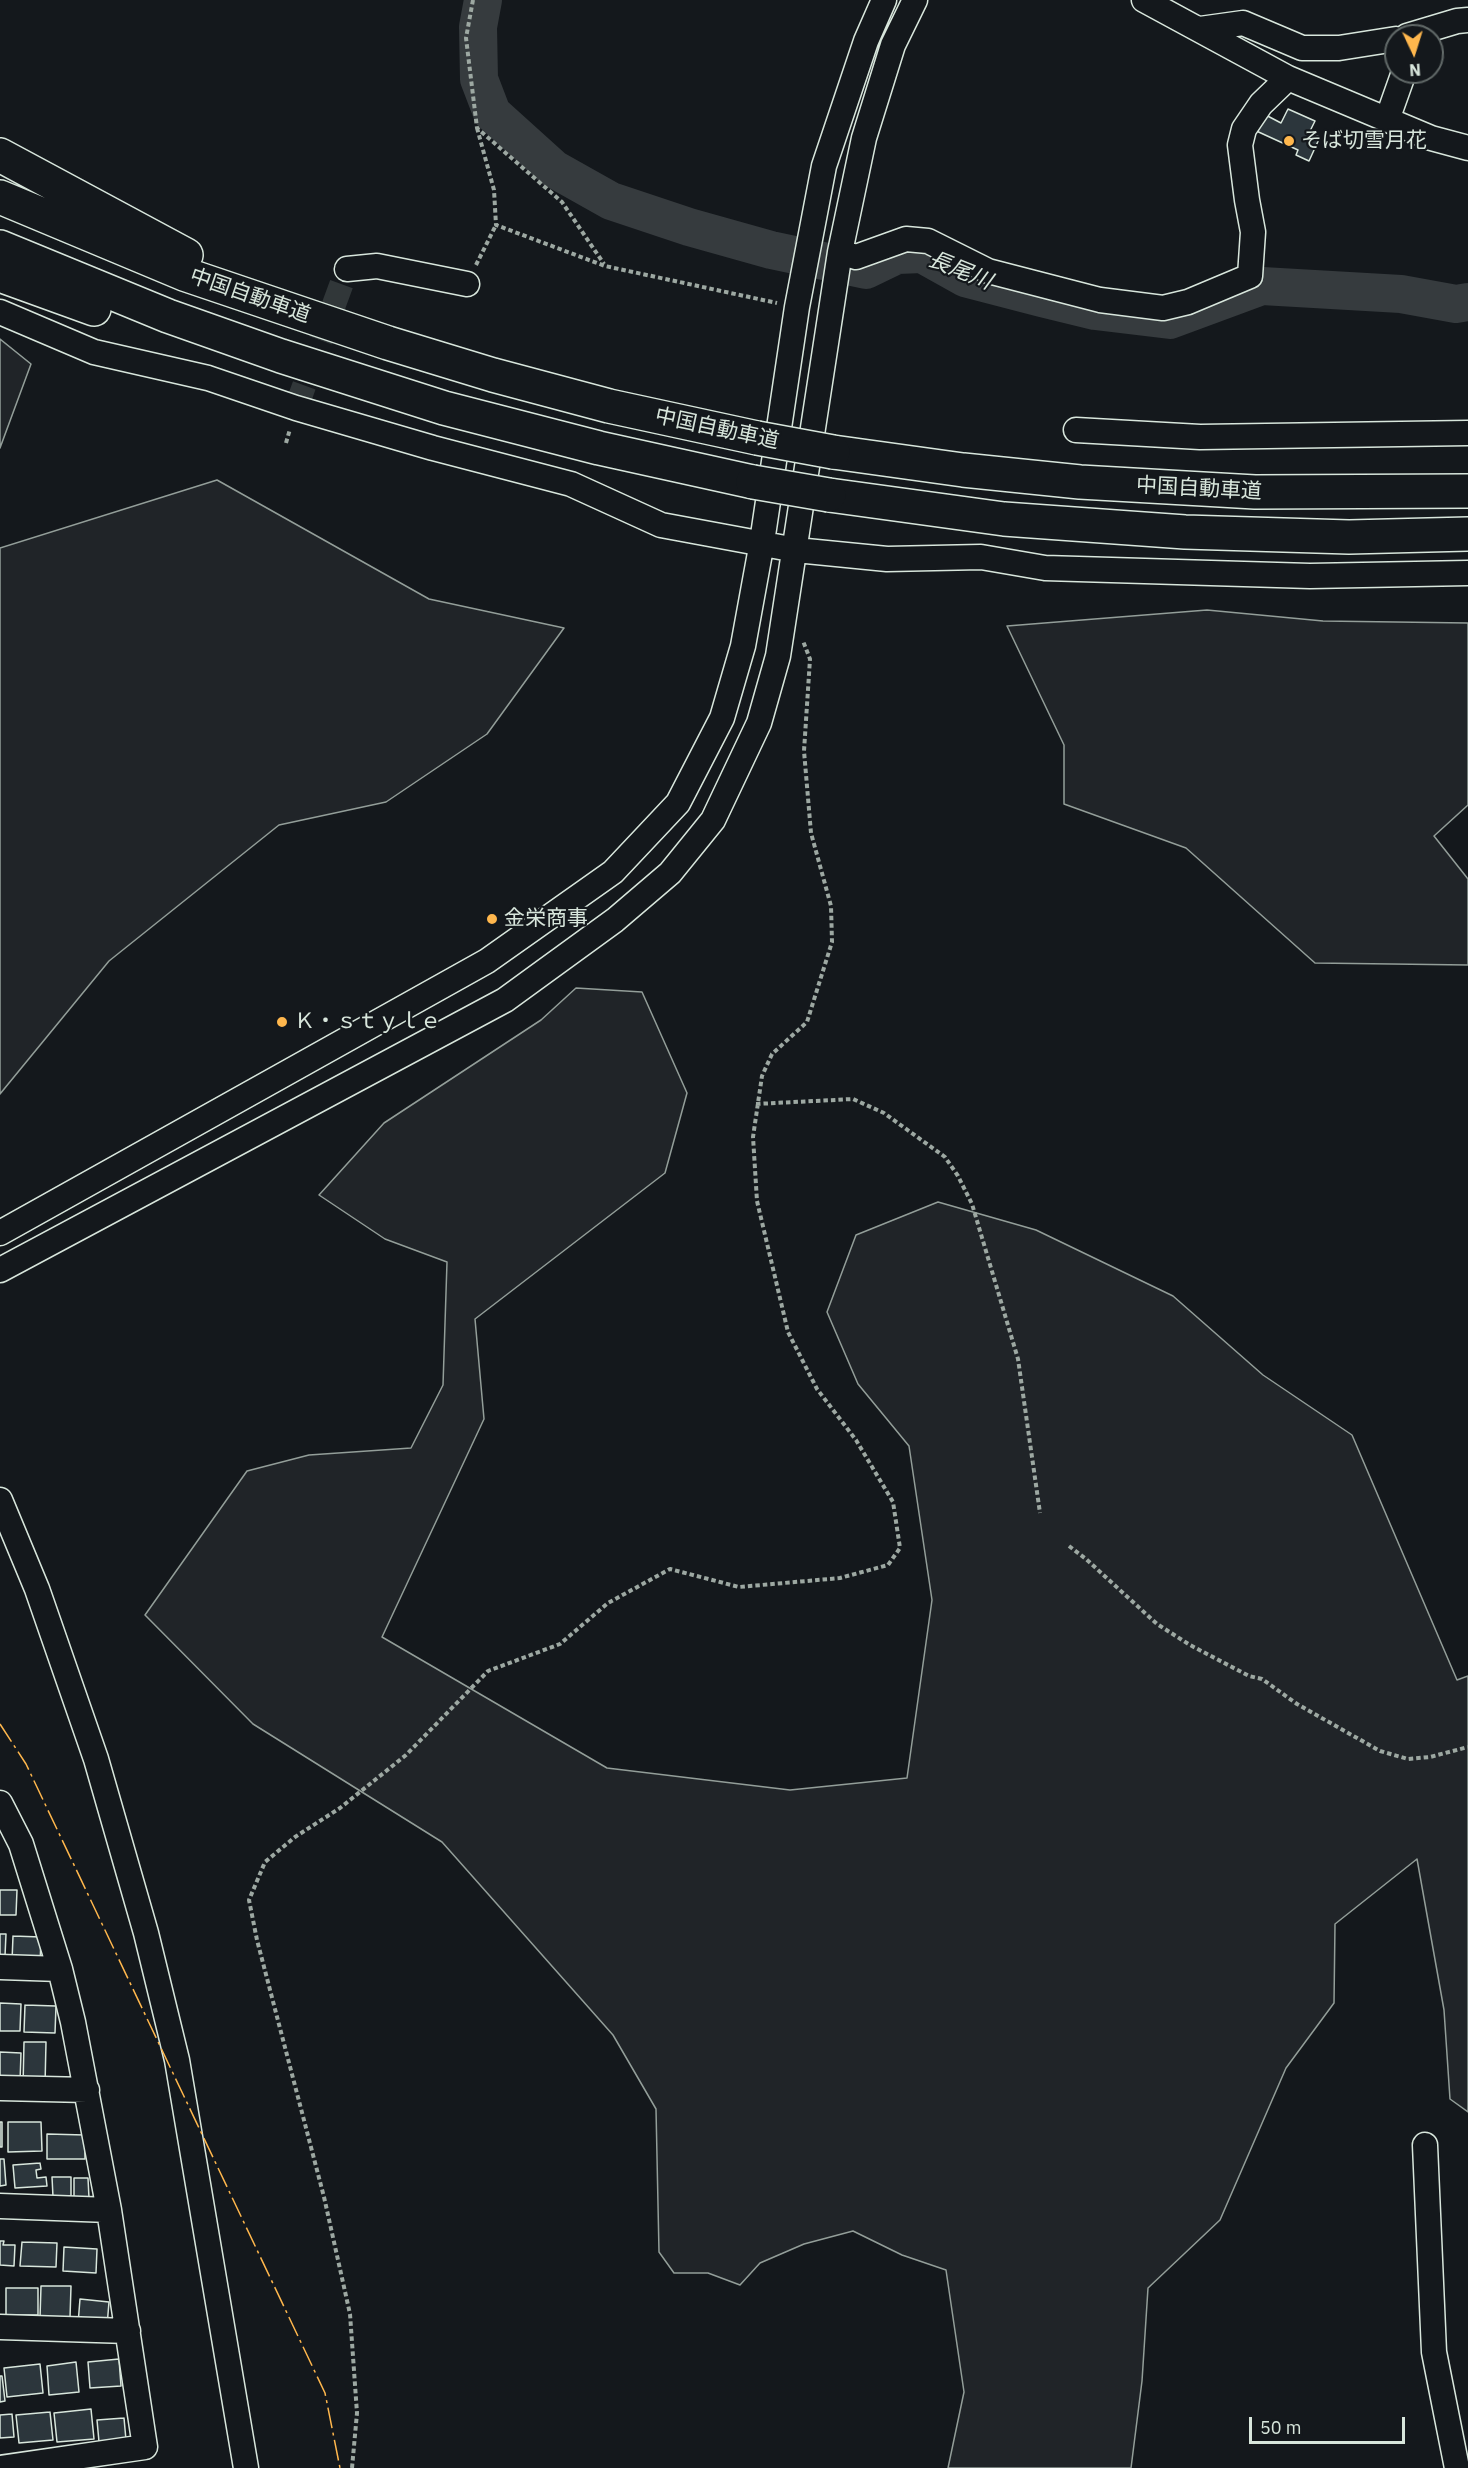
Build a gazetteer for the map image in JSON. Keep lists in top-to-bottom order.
{
  "streets": {
    "highway": ["中国自動車道"]
  },
  "water": ["長尾川"],
  "places": ["そば切雪月花", "金栄商事", "Ｋ・ｓｔｙｌｅ"],
  "scale_bar": "50 m",
  "north": "bottom"
}
